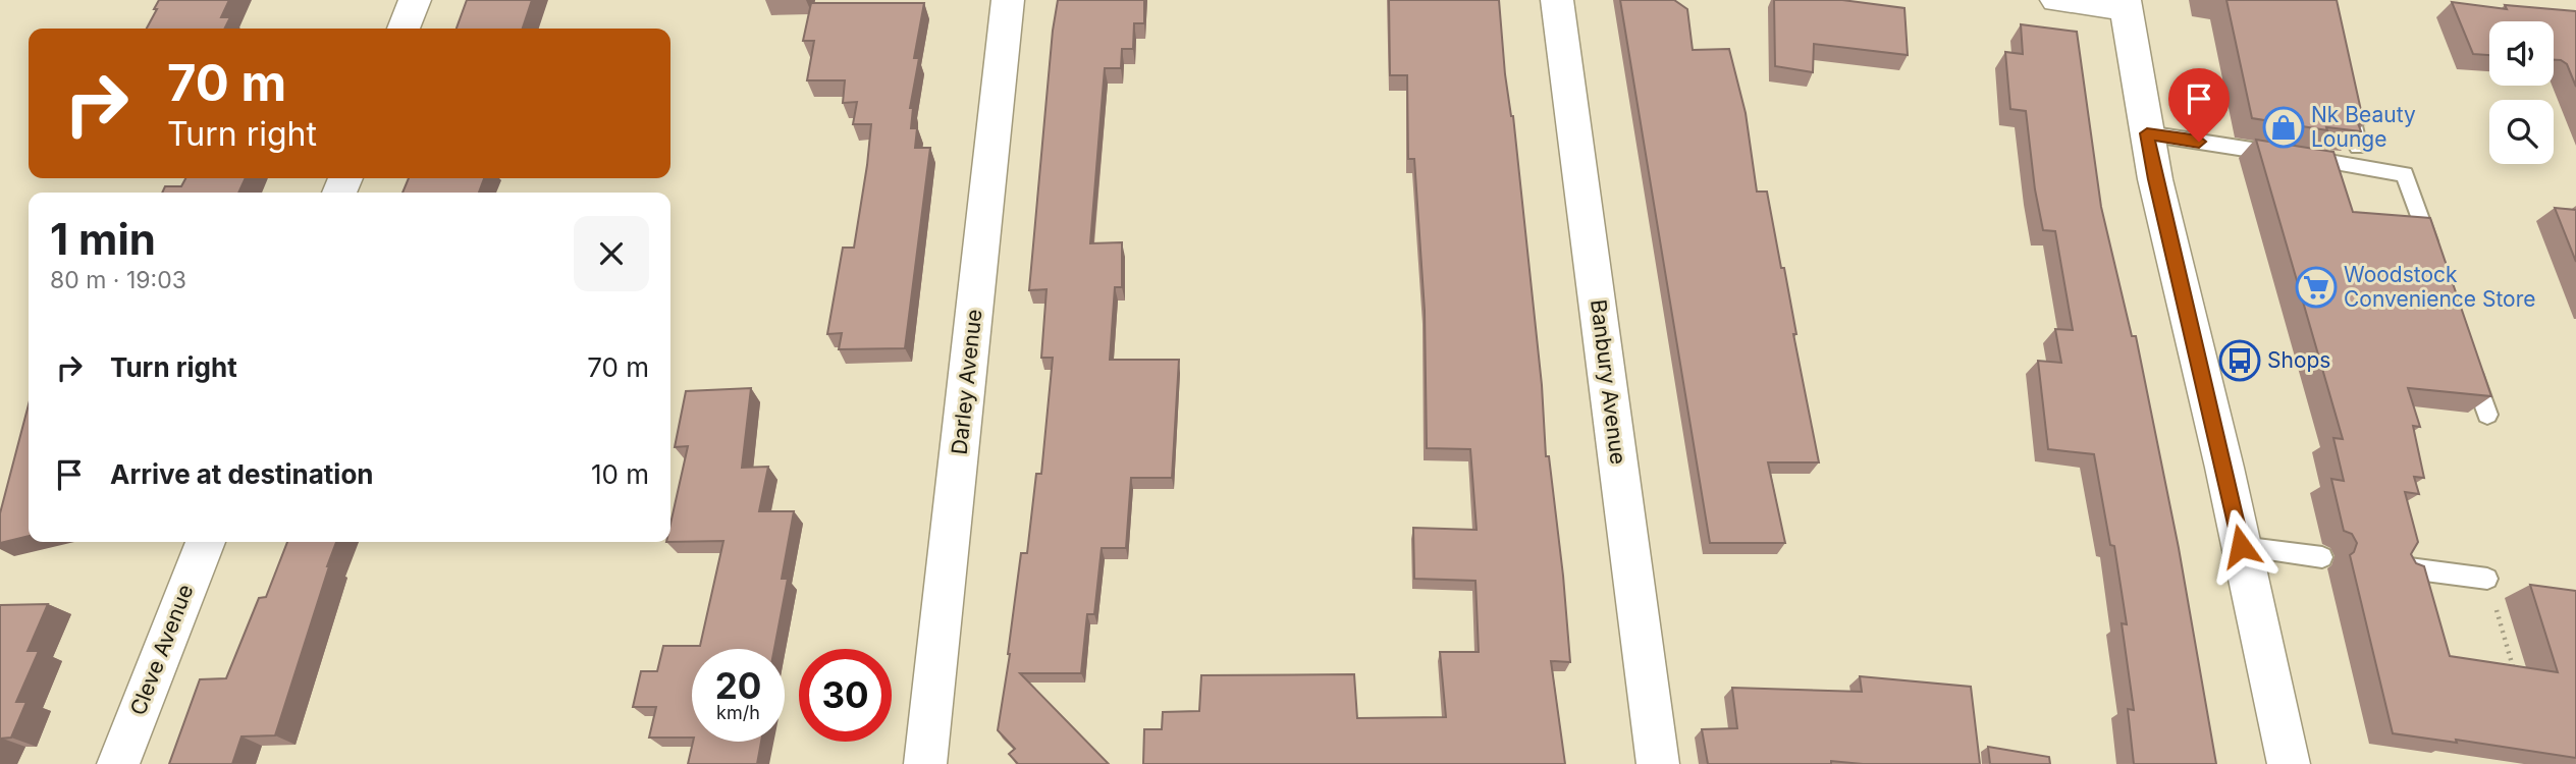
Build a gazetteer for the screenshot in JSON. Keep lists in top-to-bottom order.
{
  "streets": {
    "street": ["Darley Avenue", "Banbury Avenue", "Cleve Avenue"]
  },
  "places": {
    "shop": ["Nk Beauty Lounge"],
    "supermarket": ["Woodstock Convenience Store"],
    "bus stop": ["Shops"]
  },
  "page": {
    "turn": ["70 m", "Turn right"],
    "heading": ["1 min", "80 m · 19:03"],
    "list": [
      {
        "name": "Turn right",
        "value": "70 m"
      },
      {
        "name": "Arrive at destination",
        "value": "10 m"
      }
    ],
    "speed": "20 km/h",
    "limit": "30"
  }
}
